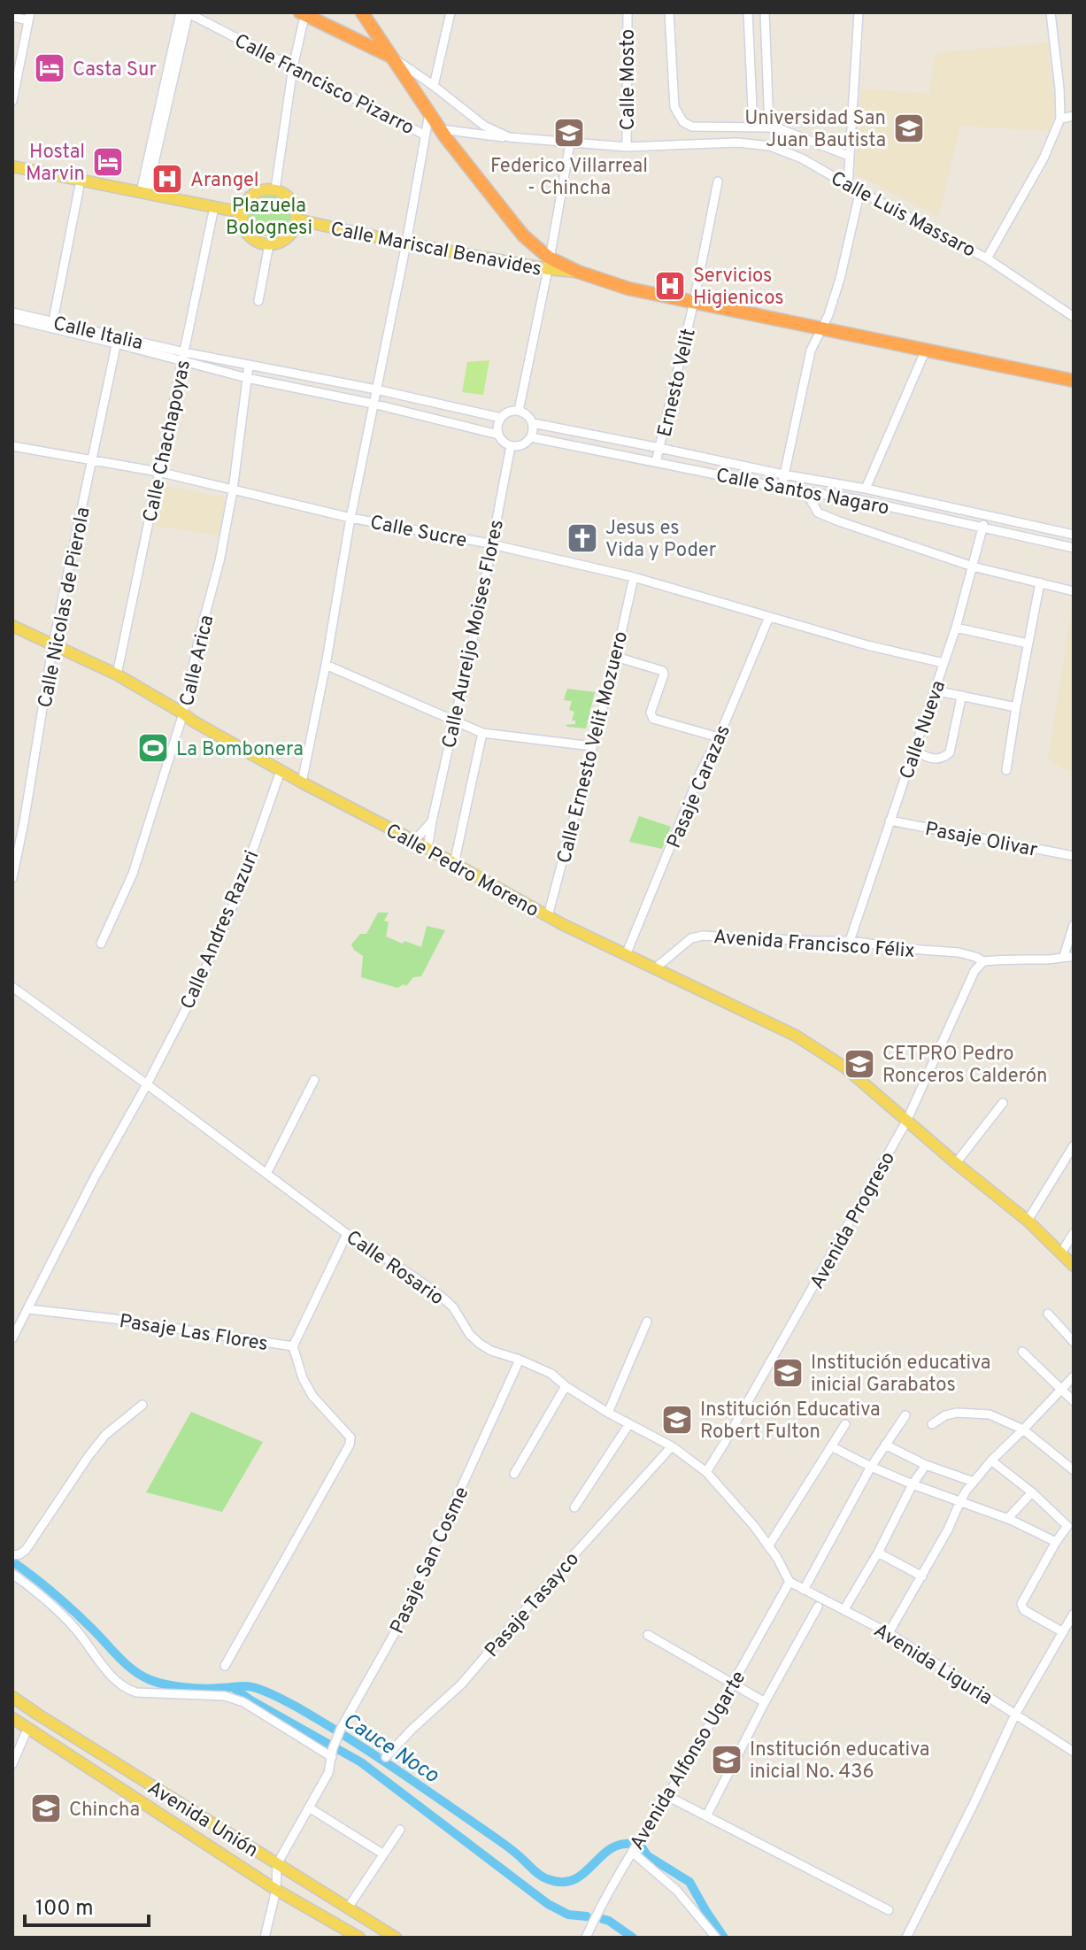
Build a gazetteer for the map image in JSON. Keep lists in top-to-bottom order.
{
  "streets": {
    "main road": ["Calle Mariscal Benavides", "Calle Pedro Moreno", "Avenida Unión"],
    "street": [
      "Calle Mosto",
      "Calle Francisco Pizarro",
      "Calle Luis Massaro",
      "Calle Italia",
      "Ernesto Velit",
      "Calle Chachapoyas",
      "Calle Santos Nagaro",
      "Calle Sucre",
      "Calle Nicolas de Pierola",
      "Calle Aureljo Moises Flores",
      "Calle Arica",
      "Calle Nueva",
      "Calle Ernesto Velit Mozuero",
      "Pasaje Carazas",
      "Pasaje Olivar",
      "Calle Andres Razuri",
      "Avenida Francisco Félix",
      "Avenida Progreso",
      "Calle Rosario",
      "Pasaje Las Flores",
      "Pasaje San Cosme",
      "Pasaje Tasayco",
      "Avenida Liguria",
      "Avenida Alfonso Ugarte"
    ]
  },
  "crossings": [
    ["Calle Mosto", "Calle Luis Massaro"],
    ["Calle Italia", "Calle Chachapoyas"],
    ["Calle Italia", "Calle Nicolas de Pierola"],
    ["Ernesto Velit", "Calle Santos Nagaro"],
    ["Calle Chachapoyas", "Calle Sucre"],
    ["Calle Chachapoyas", "Calle Pedro Moreno"],
    ["Calle Santos Nagaro", "Calle Aureljo Moises Flores"],
    ["Calle Santos Nagaro", "Calle Nueva"],
    ["Calle Sucre", "Calle Nicolas de Pierola"],
    ["Calle Sucre", "Calle Aureljo Moises Flores"],
    ["Calle Sucre", "Calle Arica"],
    ["Calle Sucre", "Calle Nueva"],
    ["Calle Sucre", "Calle Ernesto Velit Mozuero"],
    ["Calle Sucre", "Pasaje Carazas"],
    ["Calle Nicolas de Pierola", "Calle Pedro Moreno"],
    ["Calle Aureljo Moises Flores", "Calle Pedro Moreno"],
    ["Calle Arica", "Calle Pedro Moreno"],
    ["Calle Nueva", "Pasaje Olivar"],
    ["Calle Nueva", "Avenida Francisco Félix"],
    ["Calle Ernesto Velit Mozuero", "Calle Pedro Moreno"],
    ["Pasaje Carazas", "Calle Pedro Moreno"],
    ["Calle Pedro Moreno", "Calle Andres Razuri"],
    ["Calle Pedro Moreno", "Avenida Francisco Félix"],
    ["Calle Pedro Moreno", "Avenida Progreso"],
    ["Calle Andres Razuri", "Calle Rosario"],
    ["Calle Andres Razuri", "Pasaje Las Flores"],
    ["Avenida Francisco Félix", "Avenida Progreso"],
    ["Avenida Progreso", "Calle Rosario"],
    ["Calle Rosario", "Pasaje San Cosme"],
    ["Calle Rosario", "Pasaje Tasayco"],
    ["Calle Rosario", "Avenida Liguria"],
    ["Calle Rosario", "Avenida Alfonso Ugarte"],
    ["Pasaje San Cosme", "Avenida Unión"],
    ["Avenida Liguria", "Avenida Alfonso Ugarte"]
  ],
  "water": ["Cauce Noco"],
  "parks": ["Plazuela Bolognesi"],
  "places": {
    "hotel": ["Casta Sur", "Hostal Marvin"],
    "school or university": [
      "Universidad San Juan Bautista",
      "Federico Villarreal - Chincha",
      "CETPRO Pedro Ronceros Calderón",
      "Institución educativa inicial Garabatos",
      "Institución Educativa Robert Fulton",
      "Institución educativa inicial No. 436",
      "Chincha"
    ],
    "hospital": ["Arangel", "Servicios Higienicos"],
    "church": ["Jesus es Vida y Poder"],
    "sports": ["La Bombonera"]
  },
  "scale_bar": "100 m"
}
